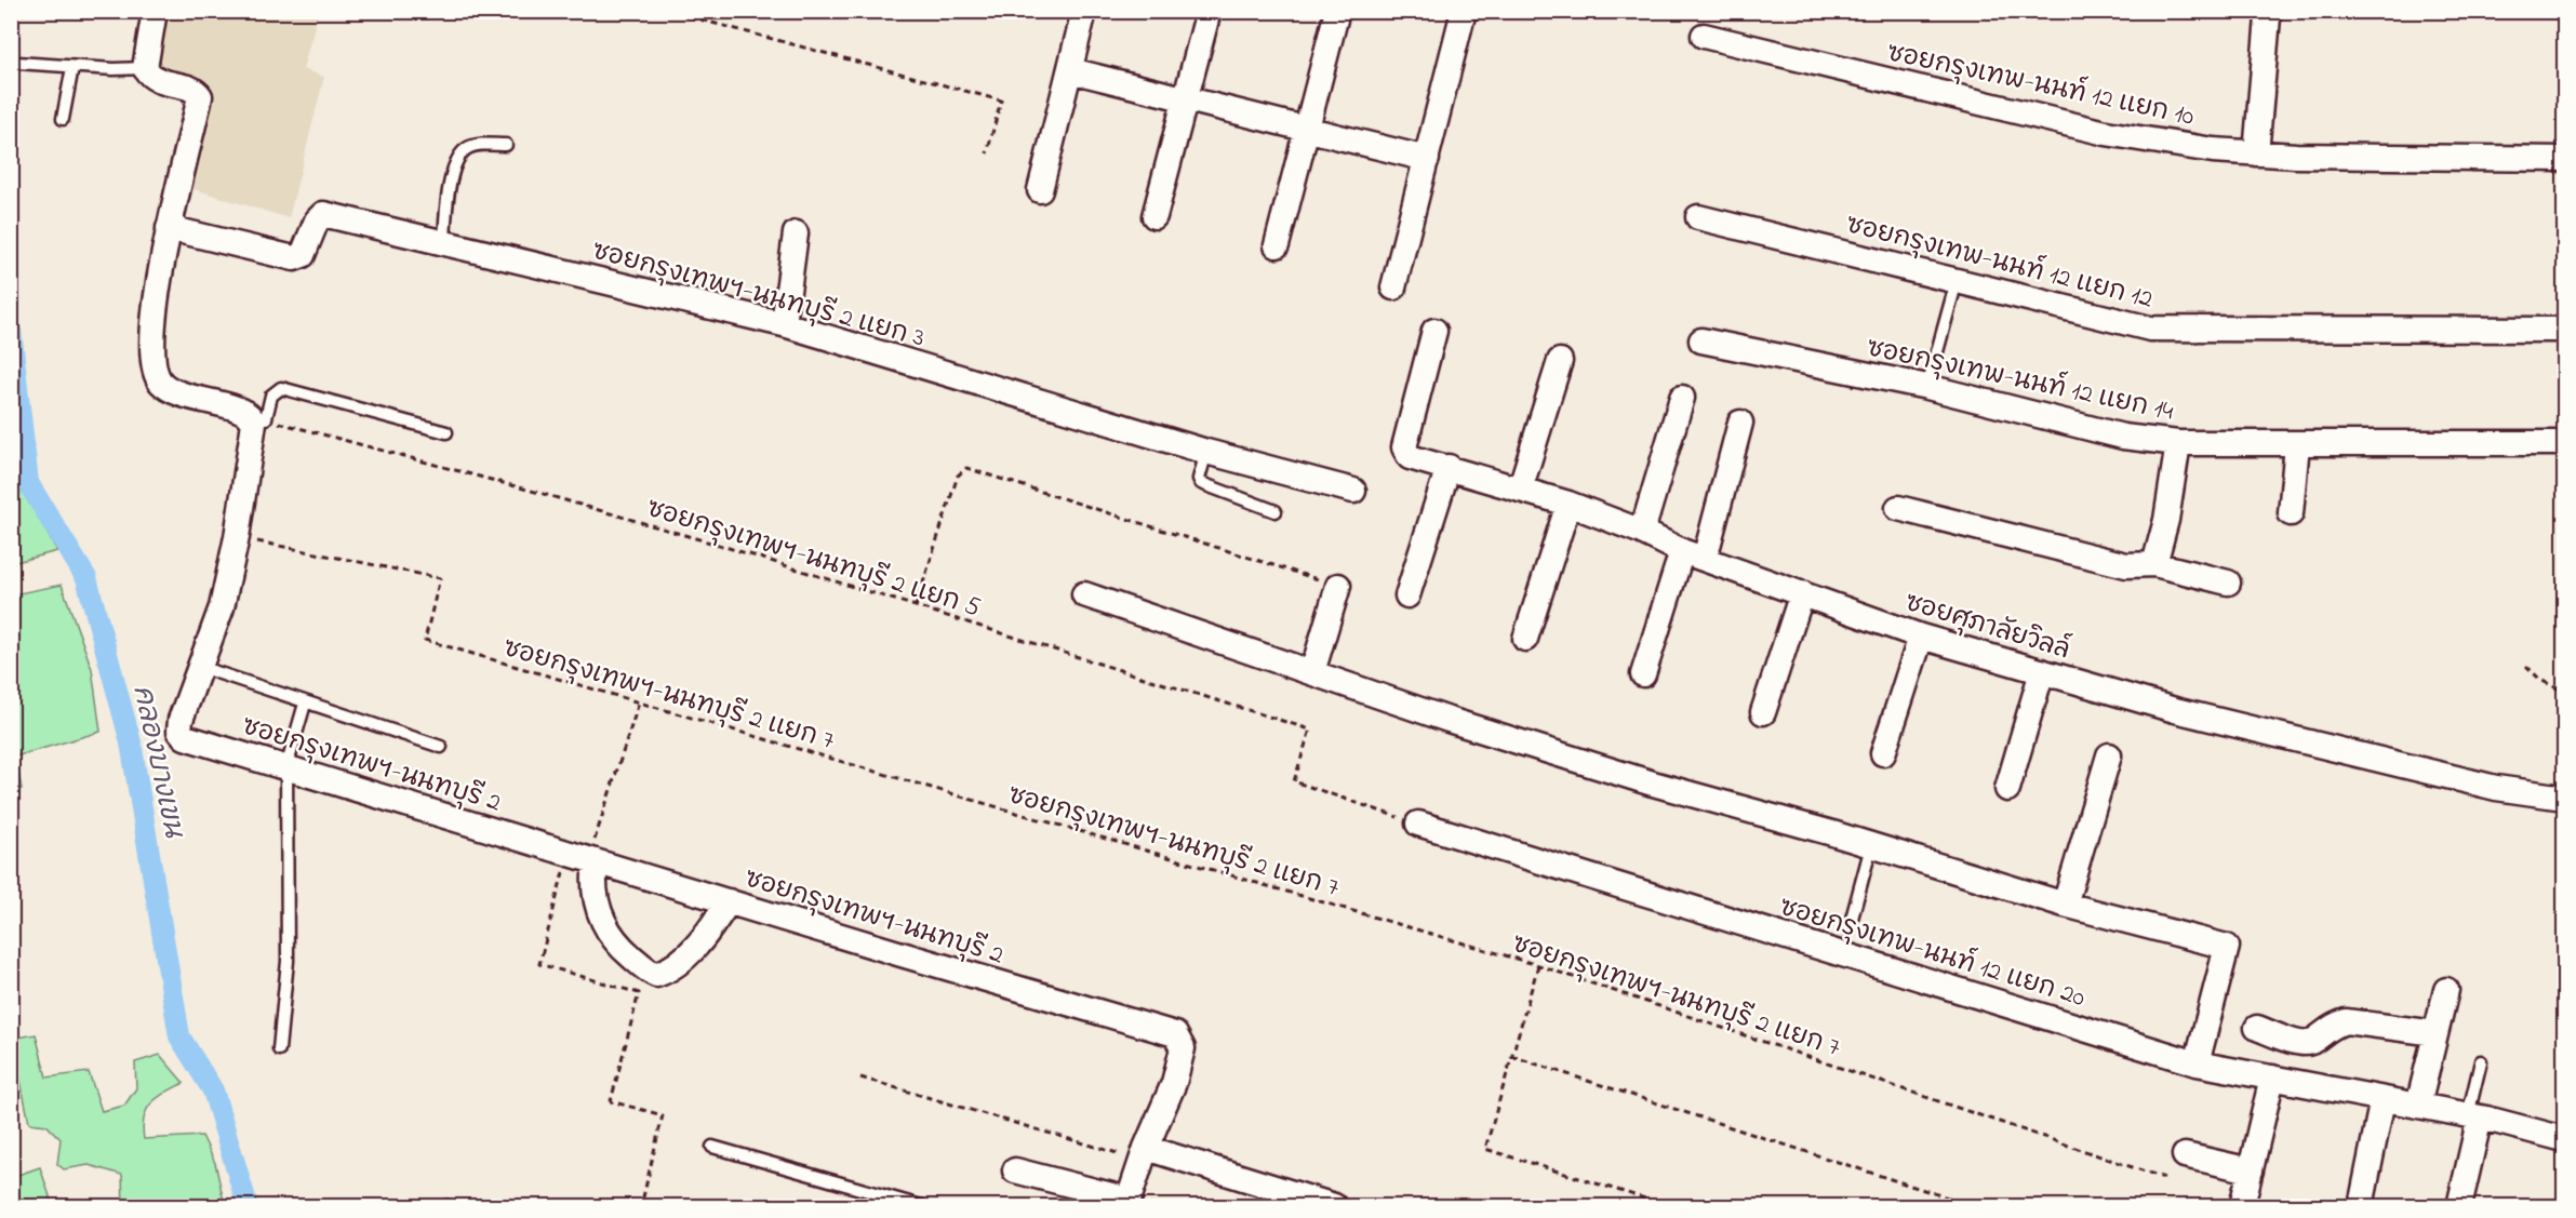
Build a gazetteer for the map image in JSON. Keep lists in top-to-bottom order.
{
  "streets": {
    "street": [
      "ซอยกรุงเทพ-นนท์ 12 แยก 10",
      "ซอยกรุงเทพ-นนท์ 12 แยก 12",
      "ซอยกรุงเทพฯ-นนทบุรี 2 แยก 3",
      "ซอยกรุงเทพ-นนท์ 12 แยก 14",
      "ซอยศุภาลัยวิลล์",
      "ซอยกรุงเทพฯ-นนทบุรี 2",
      "ซอยกรุงเทพ-นนท์ 12 แยก 20"
    ],
    "path": ["ซอยกรุงเทพฯ-นนทบุรี 2 แยก 5", "ซอยกรุงเทพฯ-นนทบุรี 2 แยก 7"]
  },
  "crossings": [
    ["ซอยกรุงเทพฯ-นนทบุรี 2 แยก 3", "ซอยกรุงเทพฯ-นนทบุรี 2"],
    ["ซอยกรุงเทพฯ-นนทบุรี 2 แยก 5", "ซอยกรุงเทพ-นนท์ 12 แยก 20"],
    ["ซอยกรุงเทพฯ-นนทบุรี 2 แยก 7", "ซอยกรุงเทพฯ-นนทบุรี 2"]
  ],
  "water": ["คลองบางเขน"]
}
